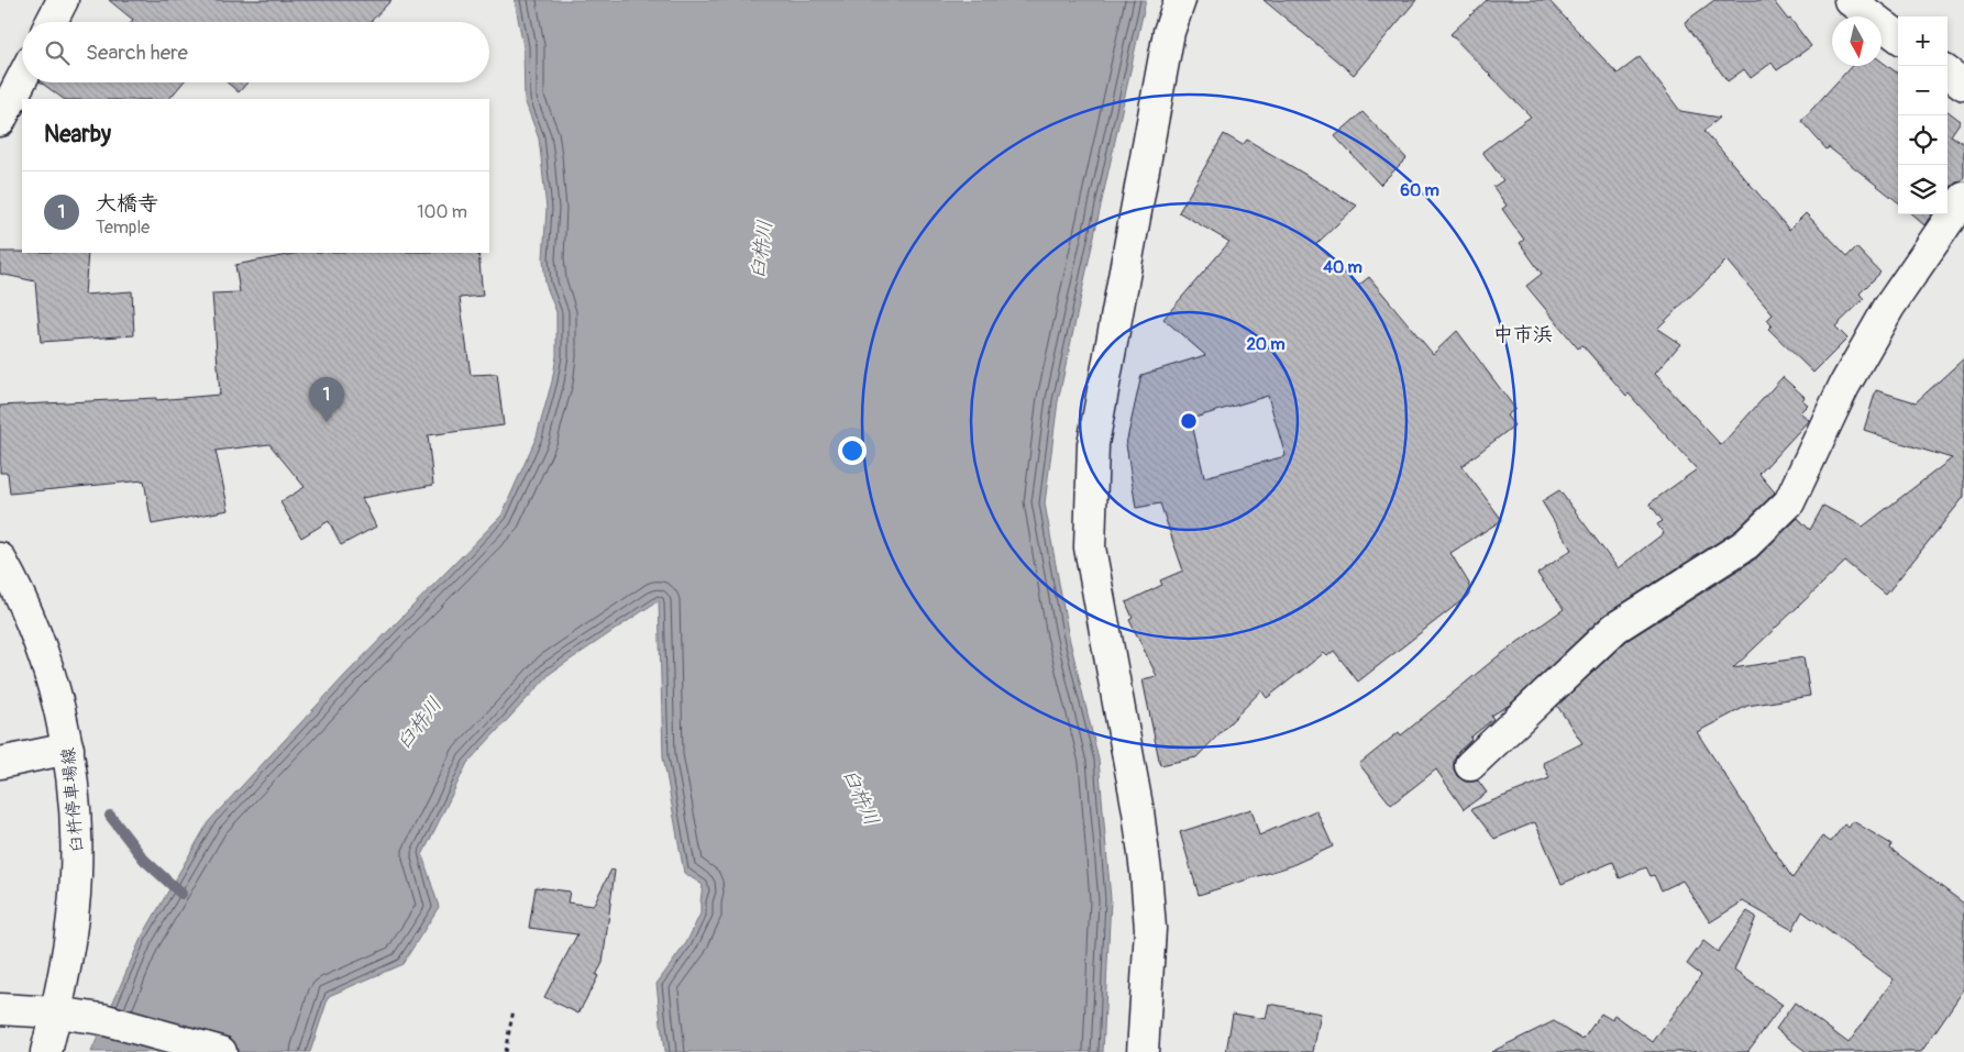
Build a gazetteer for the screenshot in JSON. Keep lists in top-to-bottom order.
{
  "streets": {
    "street": ["臼杵停車場線"]
  },
  "districts": ["中市浜"],
  "water": ["臼杵川"],
  "north": "bottom",
  "page": {
    "map_buttons": ["+", "−"],
    "search": "Search here",
    "heading": "Nearby",
    "list": [
      {
        "mark": "1",
        "name": "大橋寺",
        "note": "Temple",
        "value": "100 m"
      }
    ],
    "pins": "1"
  },
  "rings": ["60 m", "40 m", "20 m"]
}
